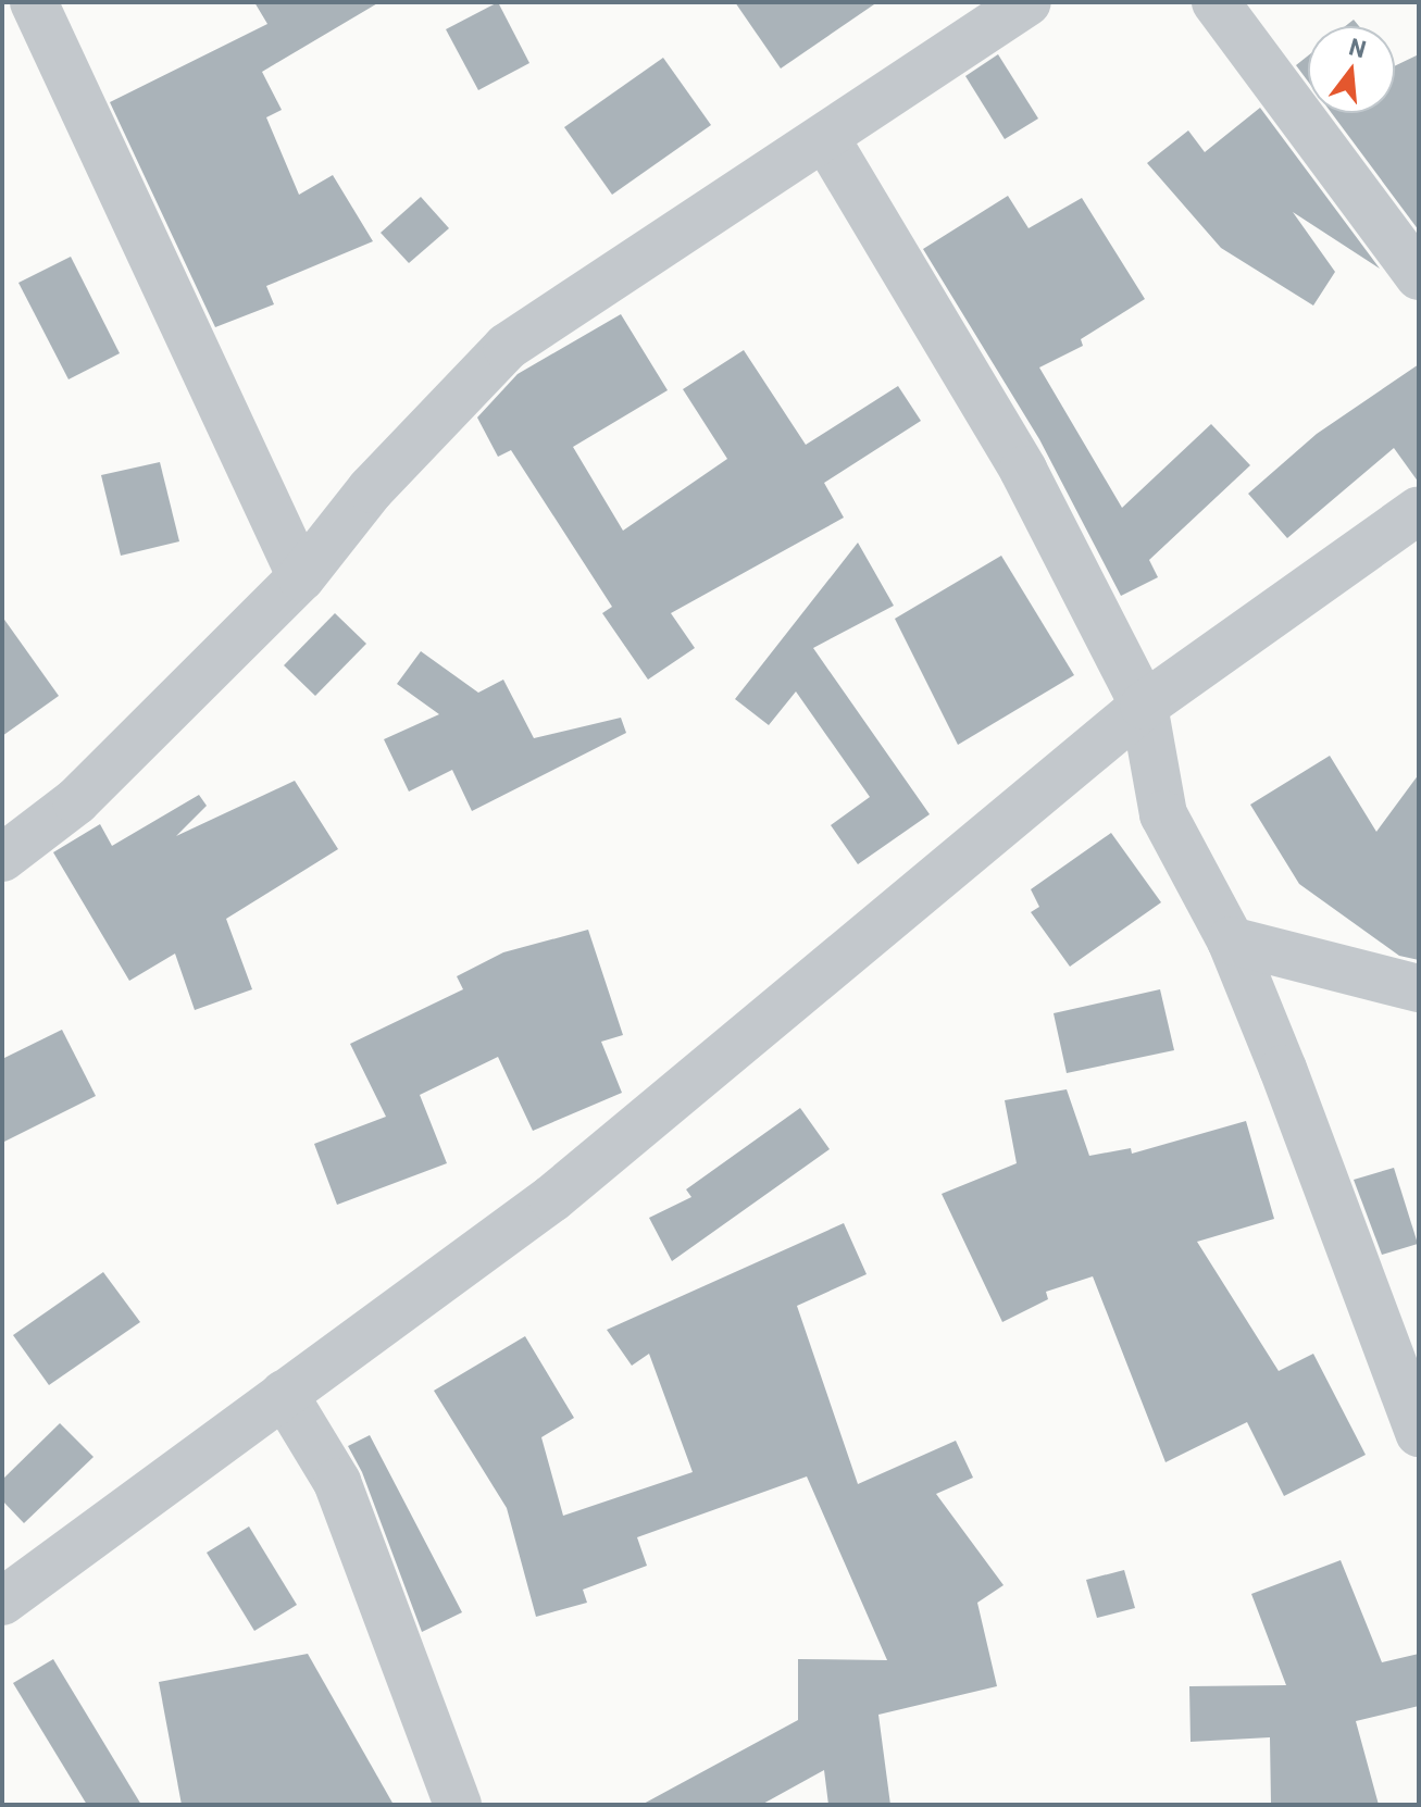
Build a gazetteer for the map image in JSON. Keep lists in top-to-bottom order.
{
  "north": "top"
}
